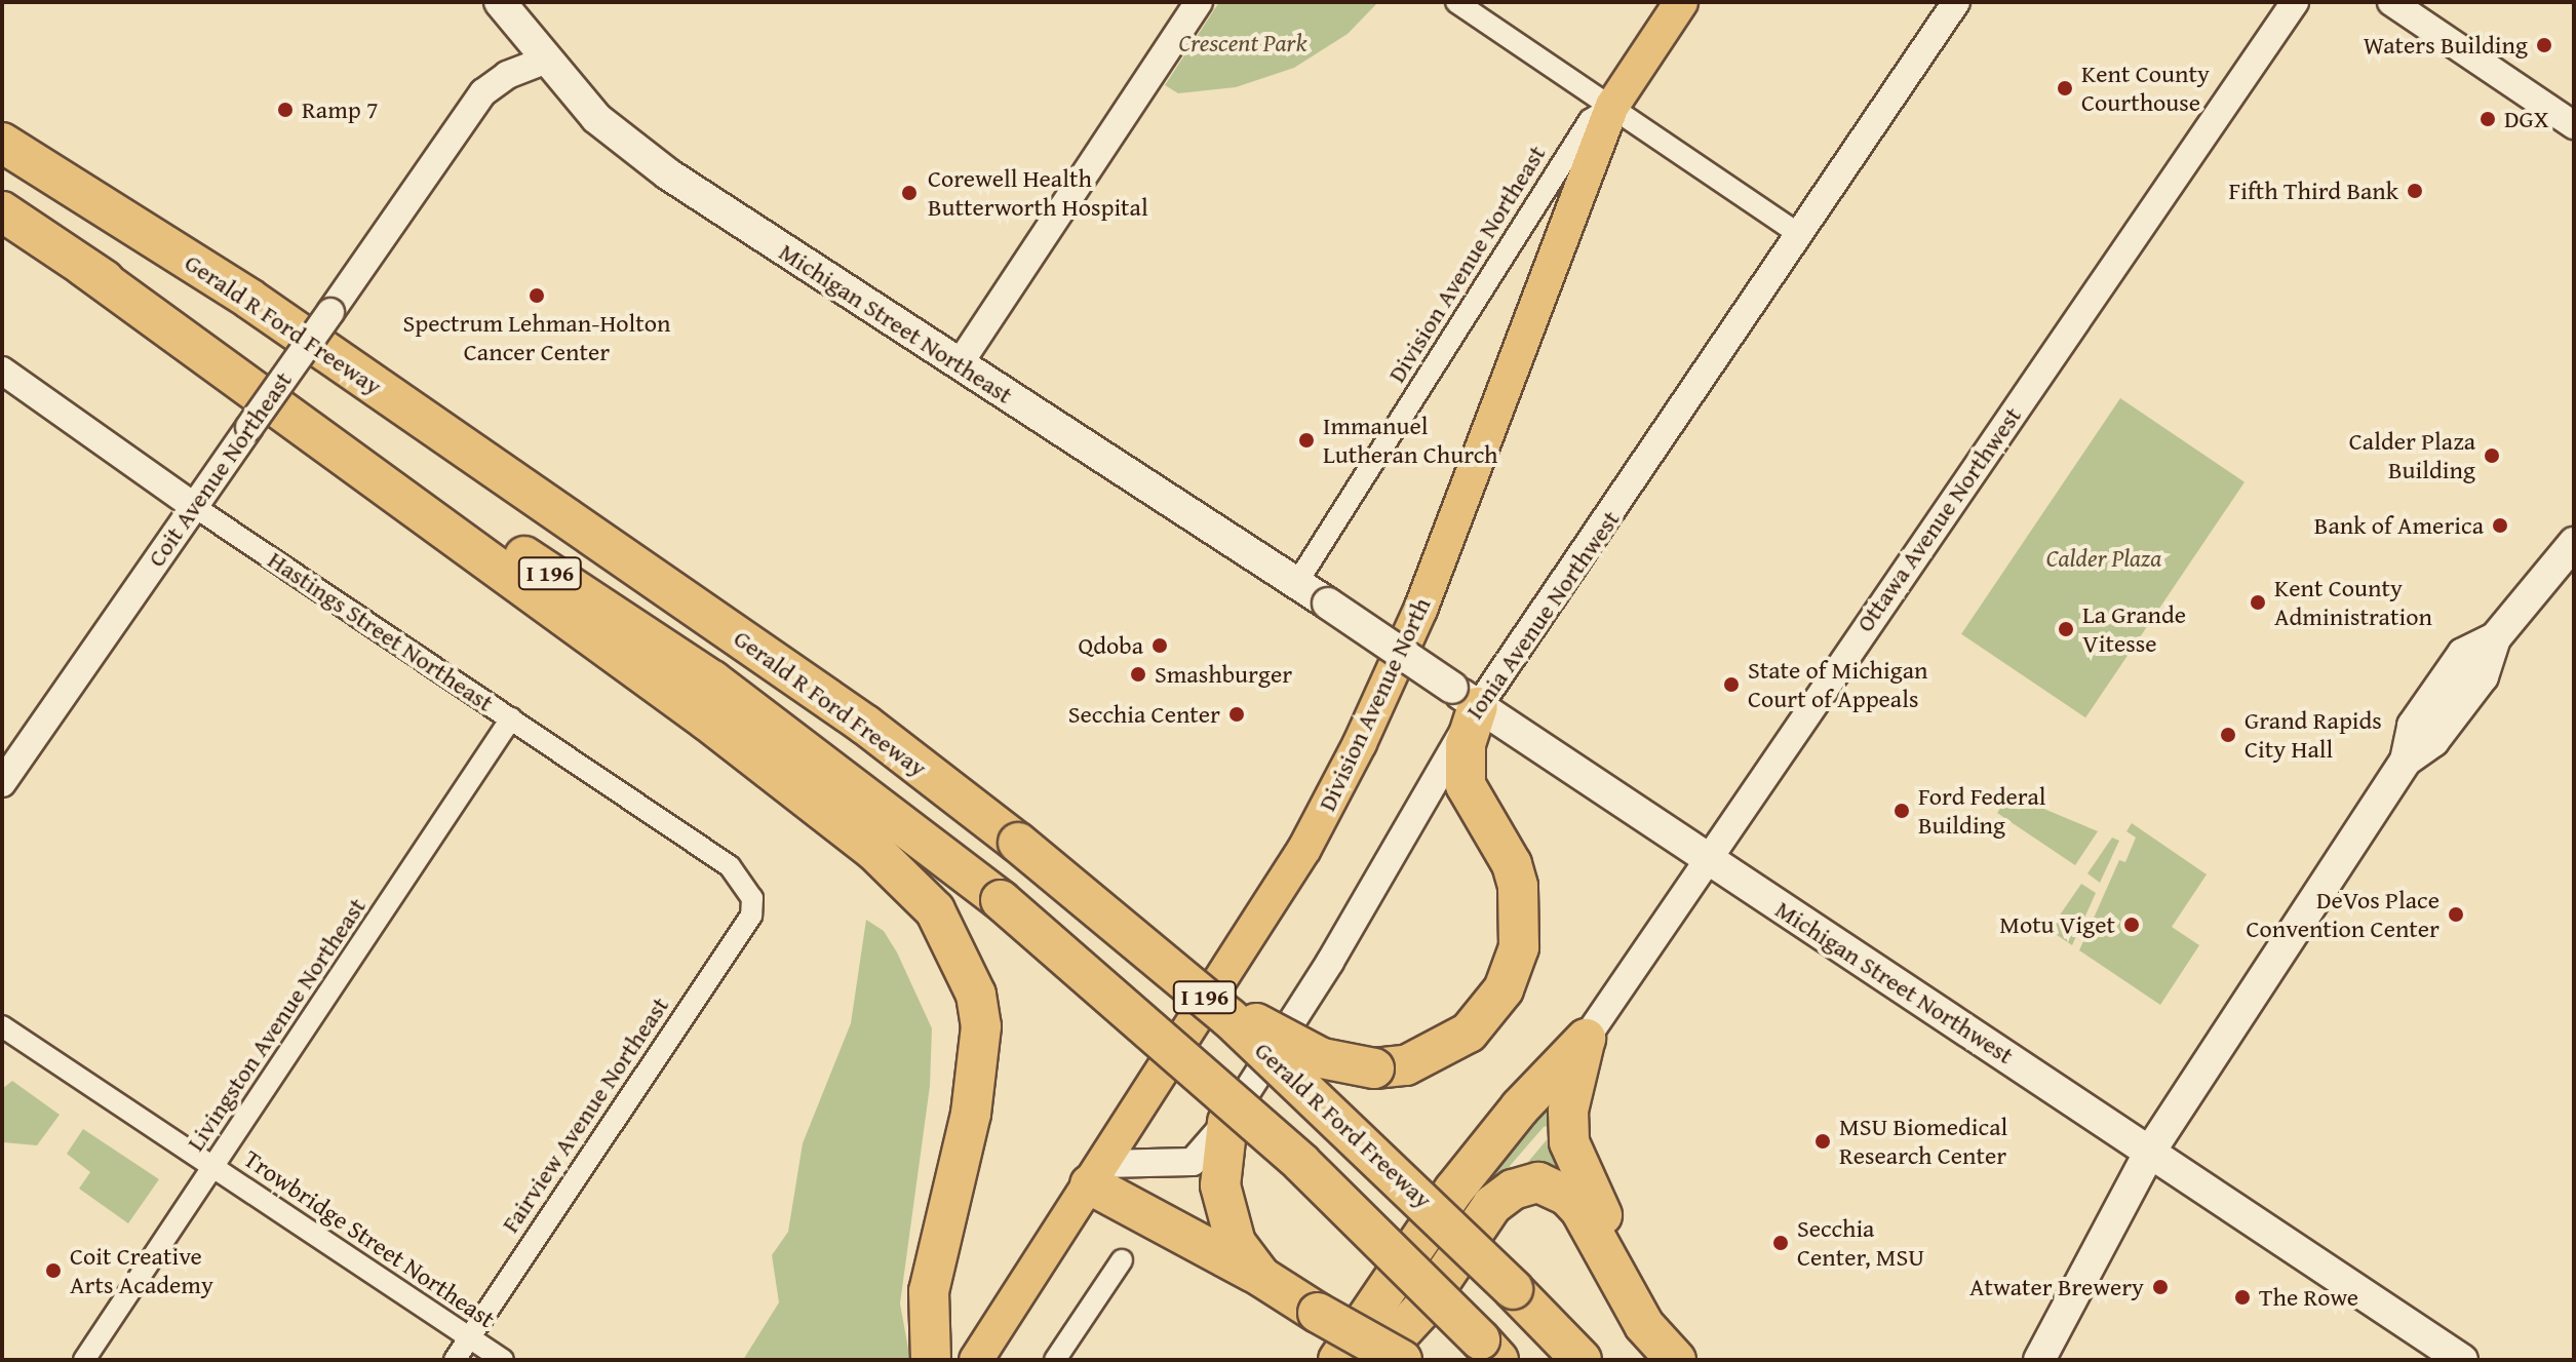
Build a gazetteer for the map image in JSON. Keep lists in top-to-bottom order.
{
  "streets": {
    "highway": ["Gerald R Ford Freeway", "I 196"],
    "main road": ["Michigan Street Northeast", "Division Avenue North", "Michigan Street Northwest"],
    "street": [
      "Division Avenue Northeast",
      "Coit Avenue Northeast",
      "Ottawa Avenue Northwest",
      "Ionia Avenue Northwest",
      "Hastings Street Northeast",
      "Livingston Avenue Northeast",
      "Fairview Avenue Northeast",
      "Trowbridge Street Northeast"
    ]
  },
  "crossings": [
    ["Division Avenue Northeast", "Michigan Street Northeast"],
    ["Division Avenue Northeast", "Division Avenue North"],
    ["Michigan Street Northeast", "Coit Avenue Northeast"],
    ["Michigan Street Northeast", "Michigan Street Northwest"],
    ["Coit Avenue Northeast", "Hastings Street Northeast"],
    ["Ottawa Avenue Northwest", "Michigan Street Northwest"],
    ["Ionia Avenue Northwest", "Division Avenue North"],
    ["Ionia Avenue Northwest", "Michigan Street Northwest"],
    ["Hastings Street Northeast", "Livingston Avenue Northeast"],
    ["Hastings Street Northeast", "Fairview Avenue Northeast"],
    ["Livingston Avenue Northeast", "Trowbridge Street Northeast"],
    ["Fairview Avenue Northeast", "Trowbridge Street Northeast"]
  ],
  "parks": ["Crescent Park", "Calder Plaza"],
  "places": [
    "Waters Building",
    "Kent County Courthouse",
    "Ramp 7",
    "DGX",
    "Fifth Third Bank",
    "Corewell Health Butterworth Hospital",
    "Spectrum Lehman-Holton Cancer Center",
    "Immanuel Lutheran Church",
    "Calder Plaza Building",
    "Bank of America",
    "Kent County Administration",
    "La Grande Vitesse",
    "Qdoba",
    "Smashburger",
    "State of Michigan Court of Appeals",
    "Secchia Center",
    "Grand Rapids City Hall",
    "Ford Federal Building",
    "DeVos Place Convention Center",
    "Motu Viget",
    "MSU Biomedical Research Center",
    "Secchia Center, MSU",
    "Coit Creative Arts Academy",
    "Atwater Brewery",
    "The Rowe"
  ]
}
